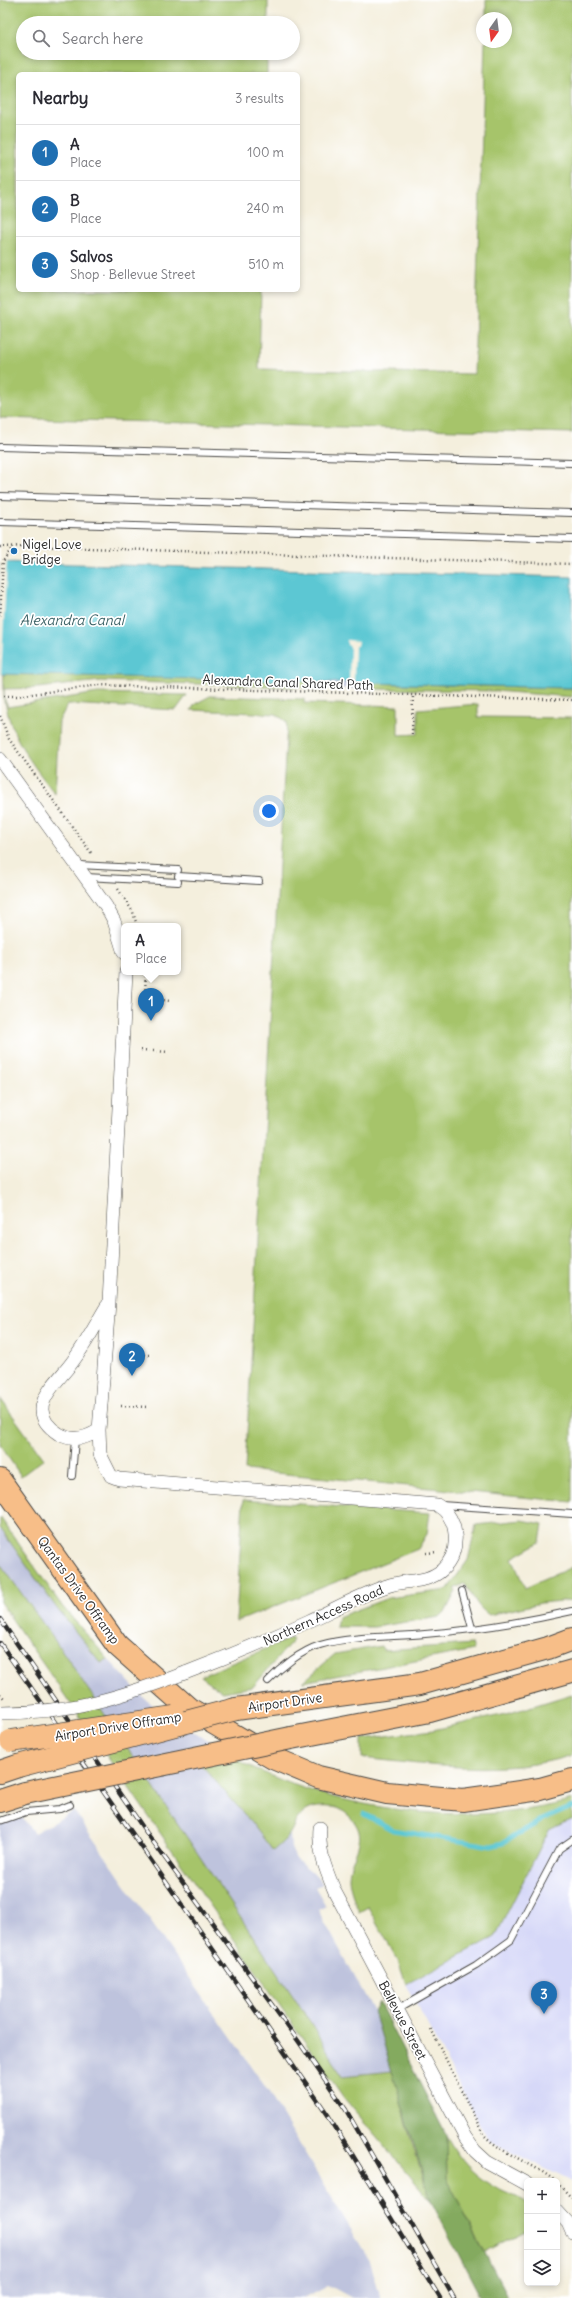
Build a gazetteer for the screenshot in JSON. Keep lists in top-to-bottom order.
{
  "streets": {
    "highway": ["Qantas Drive Offramp", "Airport Drive", "Airport Drive Offramp"],
    "street": ["Northern Access Road", "Bellevue Street"],
    "path": ["Alexandra Canal Shared Path"]
  },
  "crossings": [
    ["Airport Drive", "Airport Drive Offramp"]
  ],
  "water": ["Alexandra Canal"],
  "places": ["Nigel Love Bridge"],
  "north": "bottom",
  "page": {
    "search": "Search here",
    "heading": ["Nearby", "3 results"],
    "list": [
      {
        "mark": "1",
        "name": "A",
        "note": "Place",
        "value": "100 m"
      },
      {
        "mark": "2",
        "name": "B",
        "note": "Place",
        "value": "240 m"
      },
      {
        "mark": "3",
        "name": "Salvos",
        "note": "Shop · Bellevue Street",
        "value": "510 m"
      }
    ],
    "popup": ["A", "Place"],
    "pins": ["1", "2", "3"],
    "map_buttons": ["+", "−"]
  }
}
